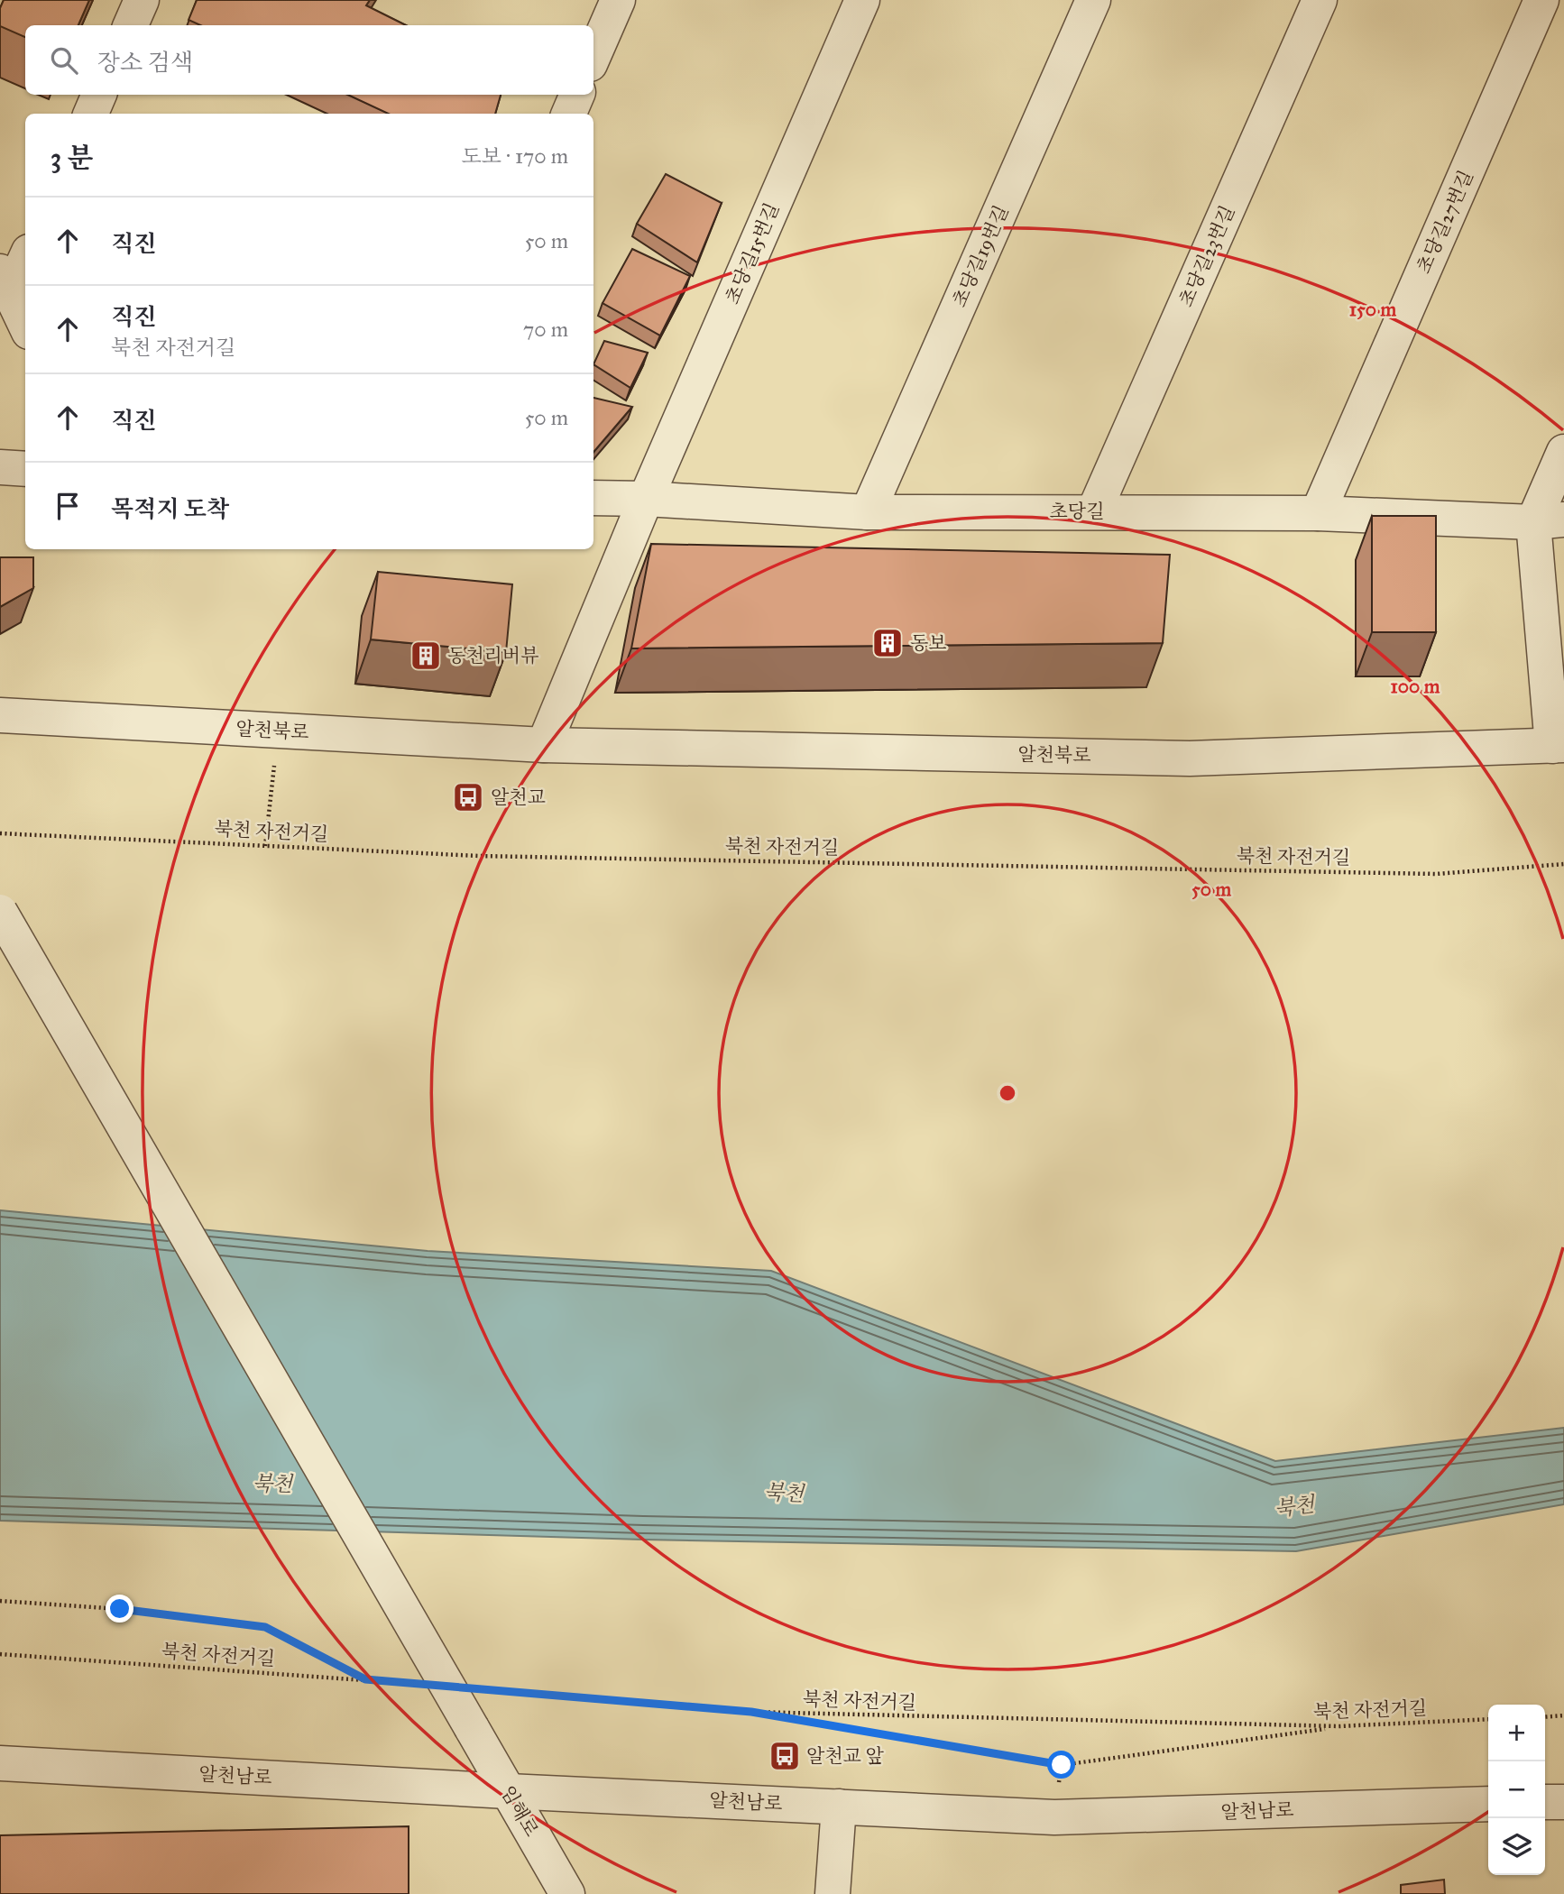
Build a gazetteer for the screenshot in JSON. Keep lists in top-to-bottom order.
{
  "streets": {
    "street": [
      "초당길27번길",
      "초당길15번길",
      "초당길19번길",
      "초당길23번길",
      "초당길",
      "알천북로",
      "알천남로",
      "임해로"
    ],
    "path": ["북천 자전거길"]
  },
  "crossings": [
    ["초당길27번길", "초당길"],
    ["초당길15번길", "초당길"],
    ["초당길19번길", "초당길"],
    ["초당길23번길", "초당길"],
    ["알천남로", "임해로"]
  ],
  "water": ["북천"],
  "places": {
    "building": ["동보", "동천리버뷰"],
    "bus stop": ["알천교", "알천교 앞"]
  },
  "page": {
    "search": "장소 검색",
    "heading": ["3 분", "도보 · 170 m"],
    "list": [
      ["직진", "50 m"],
      ["직진", "북천 자전거길", "70 m"],
      ["직진", "50 m"],
      "목적지 도착"
    ],
    "map_buttons": ["+", "−"]
  },
  "rings": ["150 m", "100 m", "50 m"]
}
